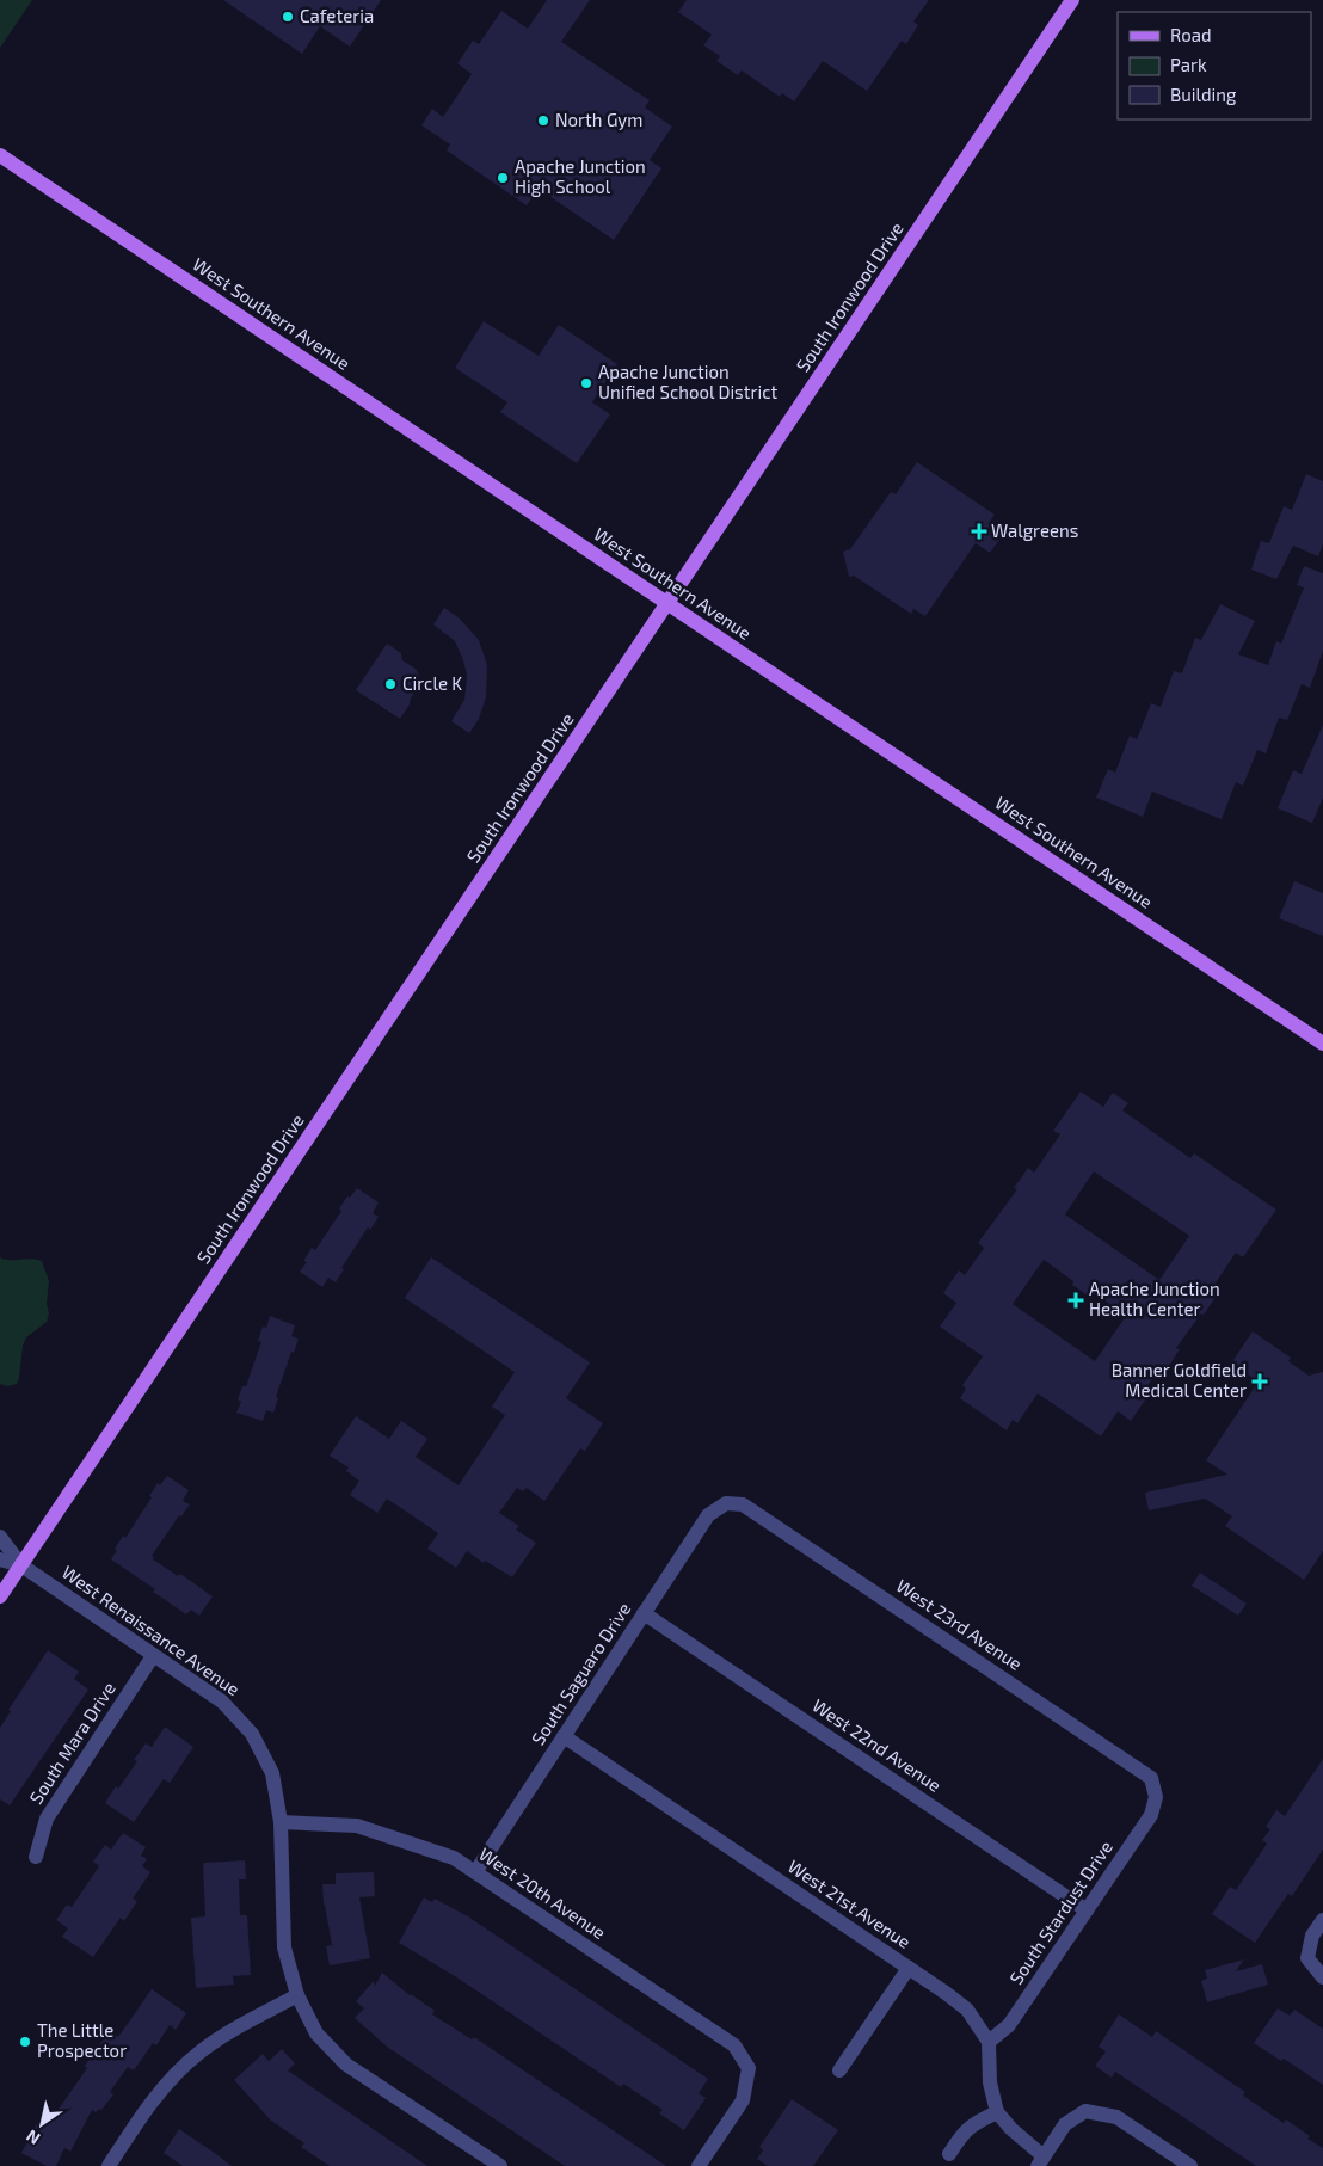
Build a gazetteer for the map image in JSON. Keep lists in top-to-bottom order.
{
  "streets": {
    "main road": ["South Ironwood Drive", "West Southern Avenue"],
    "street": [
      "West 23rd Avenue",
      "West Renaissance Avenue",
      "South Saguaro Drive",
      "South Mara Drive",
      "West 22nd Avenue",
      "West 20th Avenue",
      "West 21st Avenue",
      "South Stardust Drive"
    ]
  },
  "crossings": [
    ["South Ironwood Drive", "West Southern Avenue"],
    ["South Ironwood Drive", "West Renaissance Avenue"],
    ["West 23rd Avenue", "South Saguaro Drive"],
    ["West 23rd Avenue", "South Stardust Drive"],
    ["West Renaissance Avenue", "South Mara Drive"],
    ["West Renaissance Avenue", "West 20th Avenue"],
    ["South Saguaro Drive", "West 22nd Avenue"],
    ["South Saguaro Drive", "West 20th Avenue"],
    ["South Saguaro Drive", "West 21st Avenue"],
    ["West 22nd Avenue", "South Stardust Drive"],
    ["West 21st Avenue", "South Stardust Drive"]
  ],
  "places": {
    "other": [
      "Cafeteria",
      "North Gym",
      "Apache Junction High School",
      "Apache Junction Unified School District",
      "Circle K",
      "The Little Prospector"
    ],
    "health": ["Walgreens", "Apache Junction Health Center", "Banner Goldfield Medical Center"]
  },
  "legend": ["Road", "Park", "Building"],
  "north": "bottom left"
}
